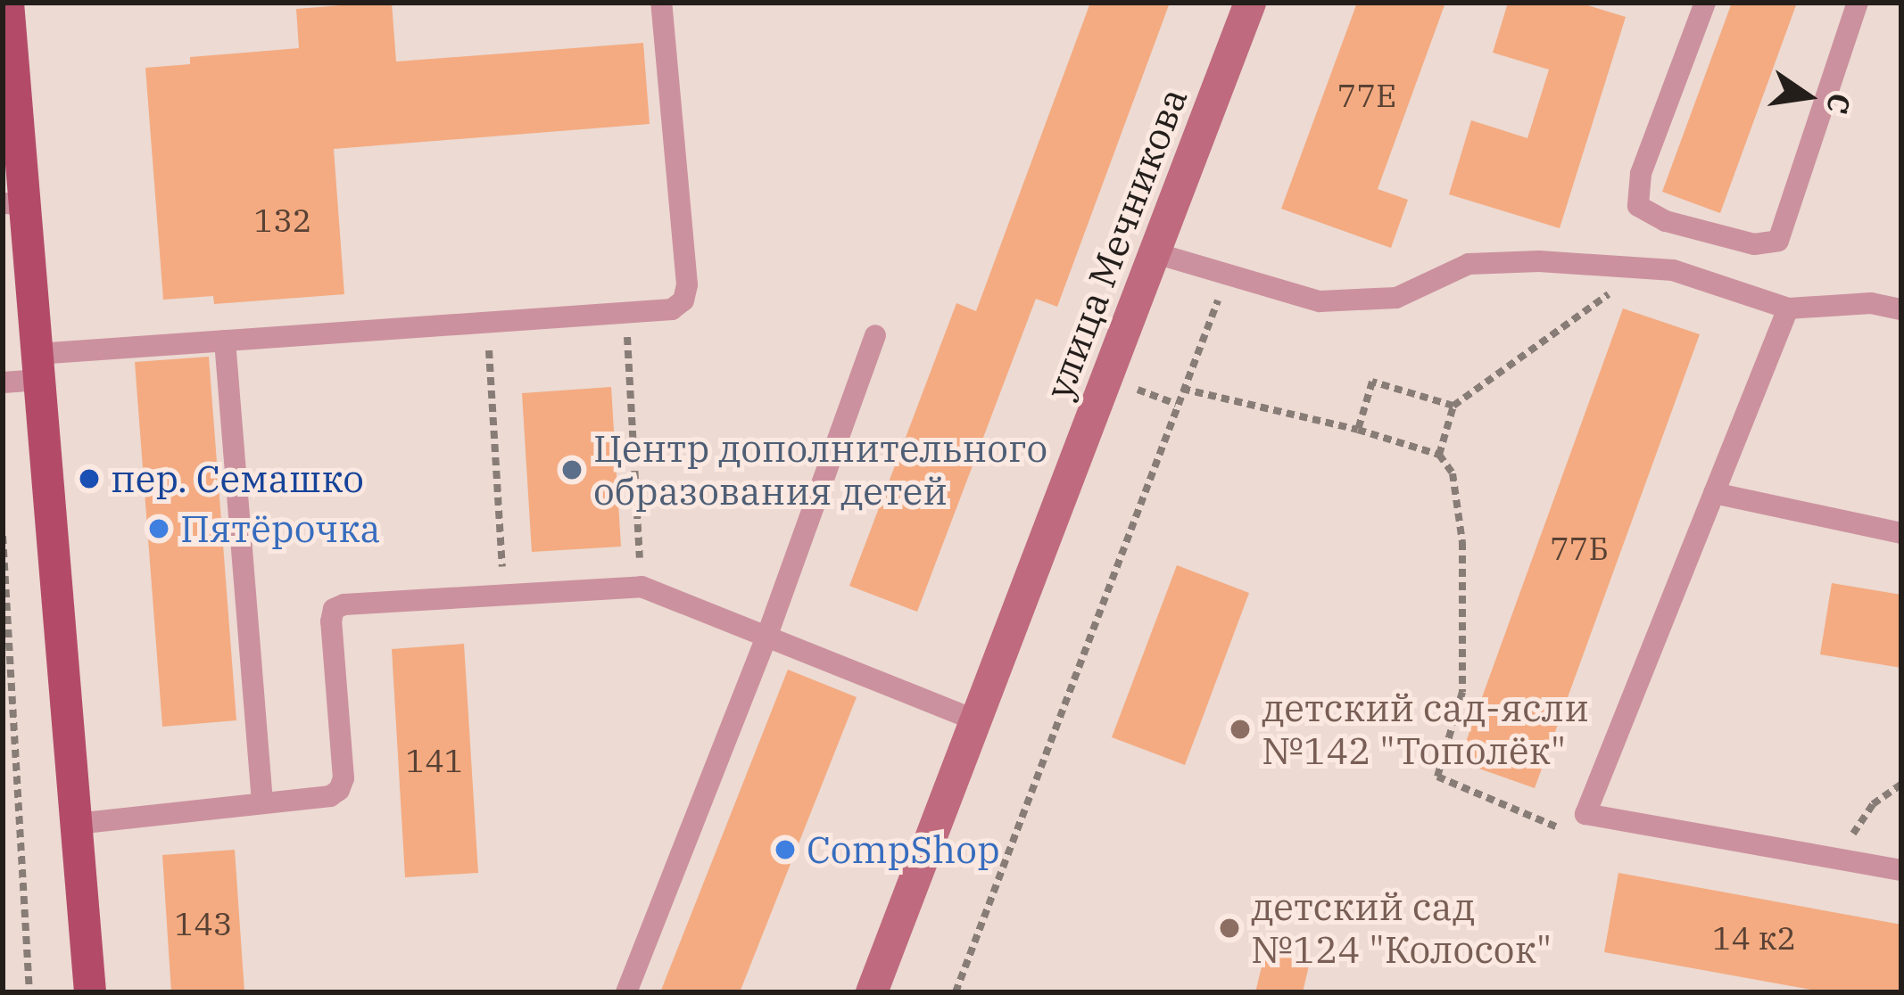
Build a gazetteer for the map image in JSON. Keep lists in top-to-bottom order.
{
  "streets": {
    "main road": ["улица Мечникова"]
  },
  "places": [
    "Центр дополнительного образования детей",
    "пер. Семашко",
    "Пятёрочка",
    "детский сад-ясли №142 \"Тополёк\"",
    "CompShop",
    "детский сад №124 \"Колосок\""
  ],
  "house_numbers": [
    "77Е",
    "132",
    "77Б",
    "141",
    "143",
    "14 к2"
  ],
  "north": "right"
}
